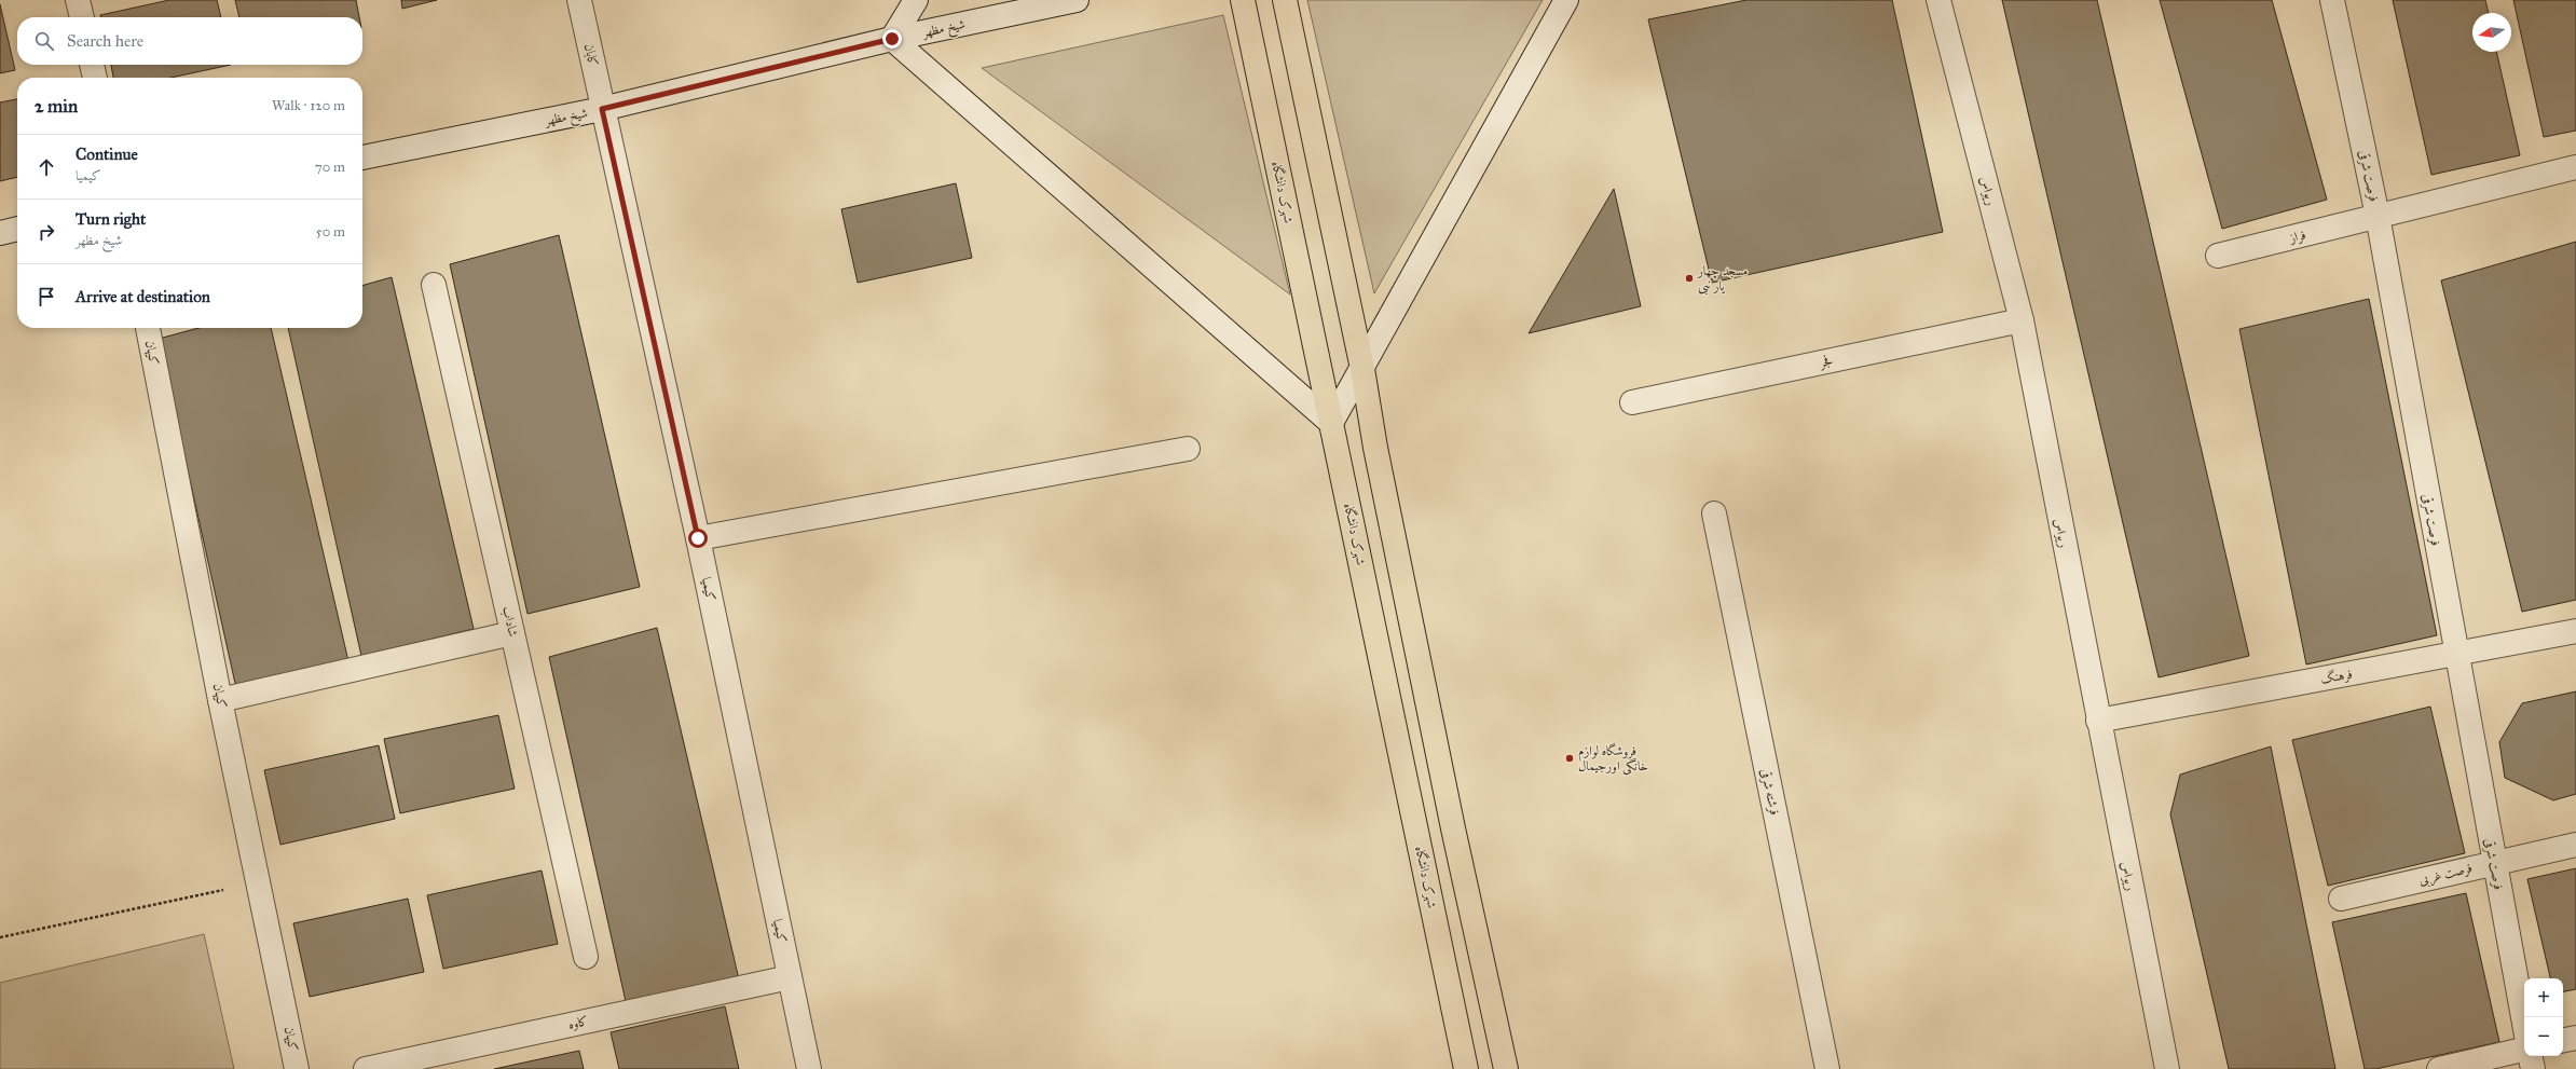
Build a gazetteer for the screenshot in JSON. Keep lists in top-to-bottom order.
{
  "streets": {
    "main road": ["شهرک دانشگاه"],
    "street": [
      "شیخ مظهر",
      "کابان",
      "فرصت شرقی",
      "ریواس",
      "فراز",
      "کیهان",
      "فجر",
      "کیمیا",
      "شاداب",
      "فرهنگ",
      "فرشته شرقی",
      "فرصت غربی",
      "کاوه"
    ]
  },
  "crossings": [
    ["شیخ مظهر", "کابان"],
    ["شیخ مظهر", "کیمیا"],
    ["کابان", "کیمیا"],
    ["فرصت شرقی", "فراز"],
    ["فرصت شرقی", "فرهنگ"],
    ["فرصت شرقی", "فرصت غربی"],
    ["ریواس", "فجر"],
    ["ریواس", "فرهنگ"],
    ["کیمیا", "کاوه"]
  ],
  "places": ["مسجد چهار یار نبی", "فروشگاه لوازم خانگی اورجیمال"],
  "north": "left",
  "page": {
    "search": "Search here",
    "heading": ["2 min", "Walk · 120 m"],
    "list": [
      ["Continue", "کیمیا", "70 m"],
      ["Turn right", "شیخ مظهر", "50 m"],
      "Arrive at destination"
    ],
    "map_buttons": ["+", "−"]
  }
}
